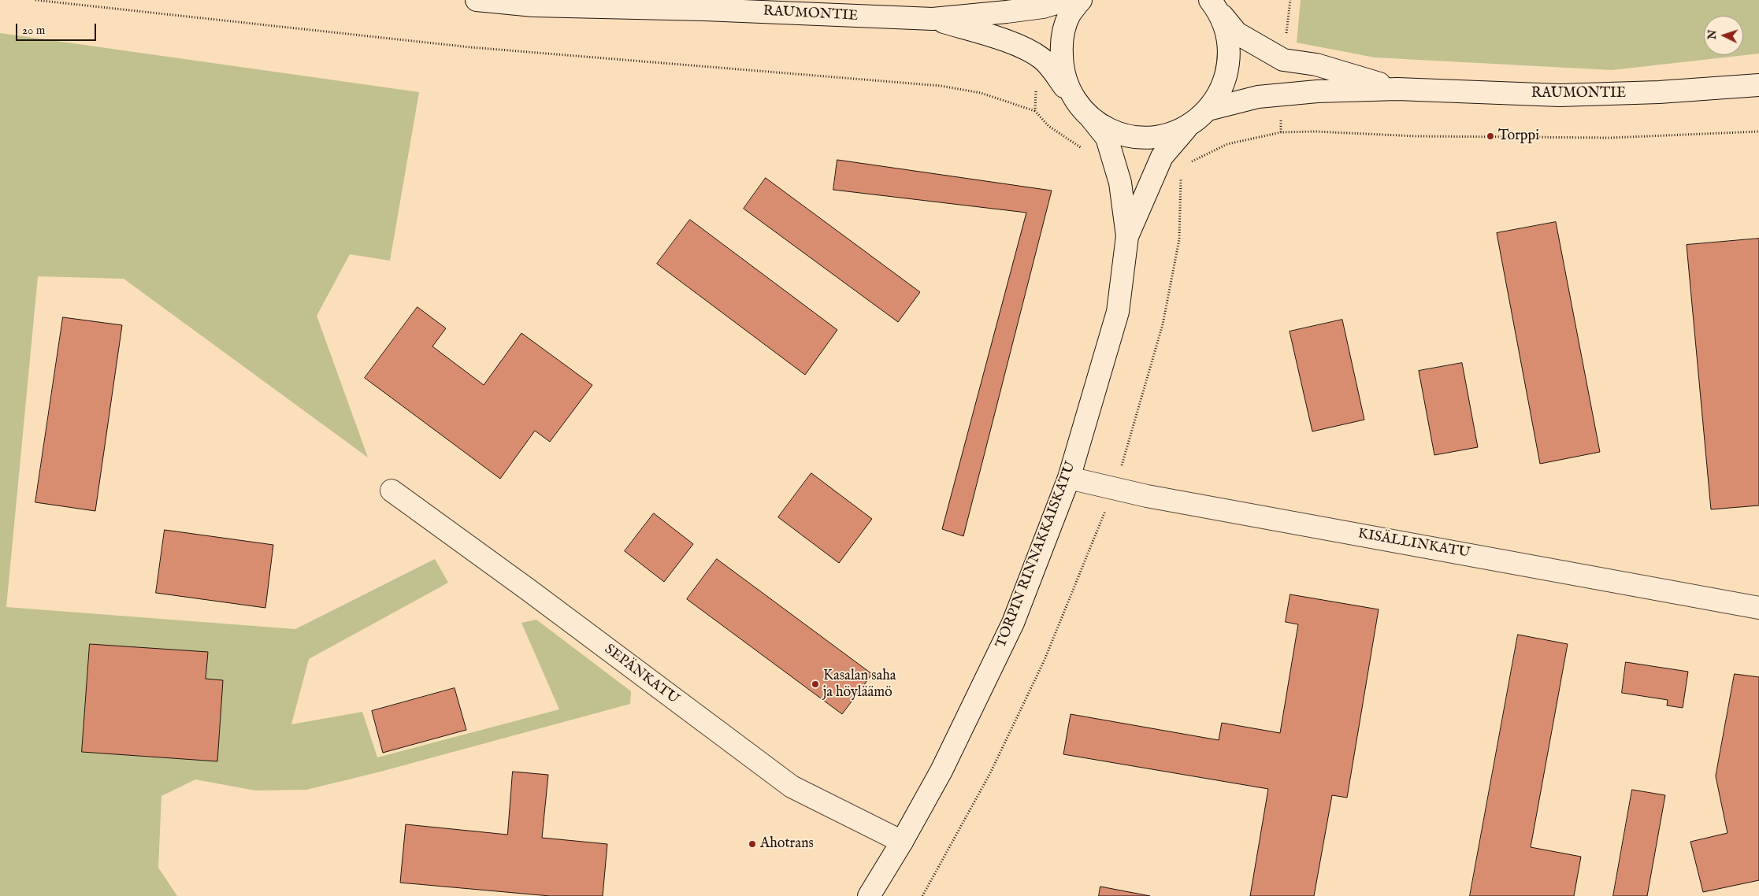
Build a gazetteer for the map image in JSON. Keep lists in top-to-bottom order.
{
  "streets": {
    "main road": [
      "RAUMONTIE",
      "KISÄLLINKATU",
      "TORPIN RINNAKKAISKATU",
      "SEPÄNKATU"
    ]
  },
  "crossings": [
    ["RAUMONTIE", "TORPIN RINNAKKAISKATU"],
    ["KISÄLLINKATU", "TORPIN RINNAKKAISKATU"],
    ["TORPIN RINNAKKAISKATU", "SEPÄNKATU"]
  ],
  "places": ["Torppi", "Kasalan saha ja höyläämö", "Ahotrans"],
  "scale_bar": "20 m",
  "north": "left"
}
